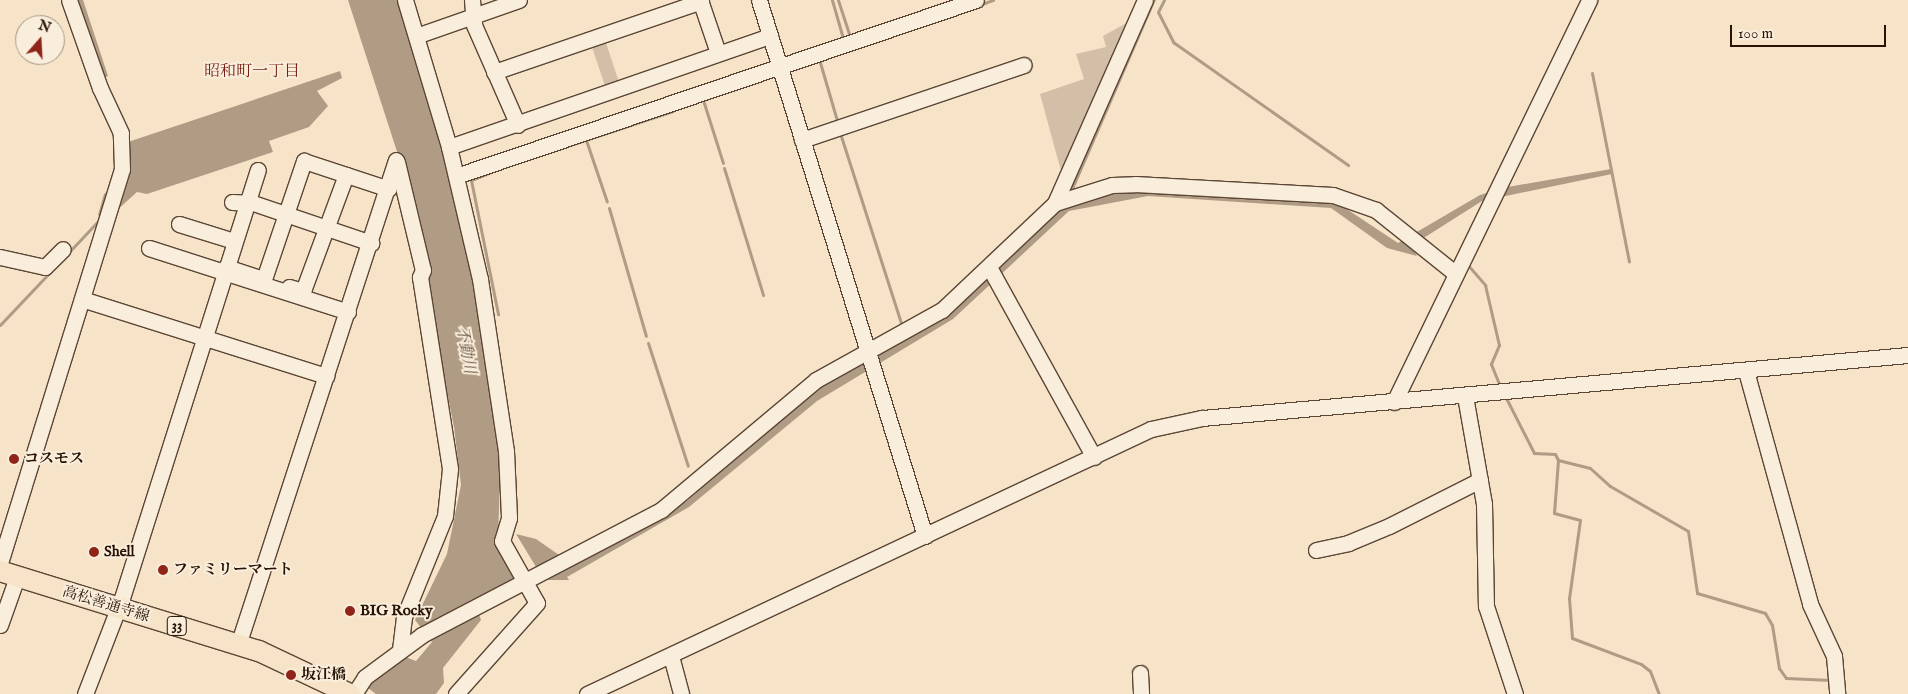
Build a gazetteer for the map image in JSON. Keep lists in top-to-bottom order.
{
  "streets": {
    "main road": ["高松善通寺線", "33"]
  },
  "districts": ["昭和町一丁目"],
  "water": ["不動川"],
  "places": [
    "コスモス",
    "Shell",
    "ファミリーマート",
    "BIG Rocky",
    "坂江橋"
  ],
  "scale_bar": "100 m",
  "north": "top"
}
